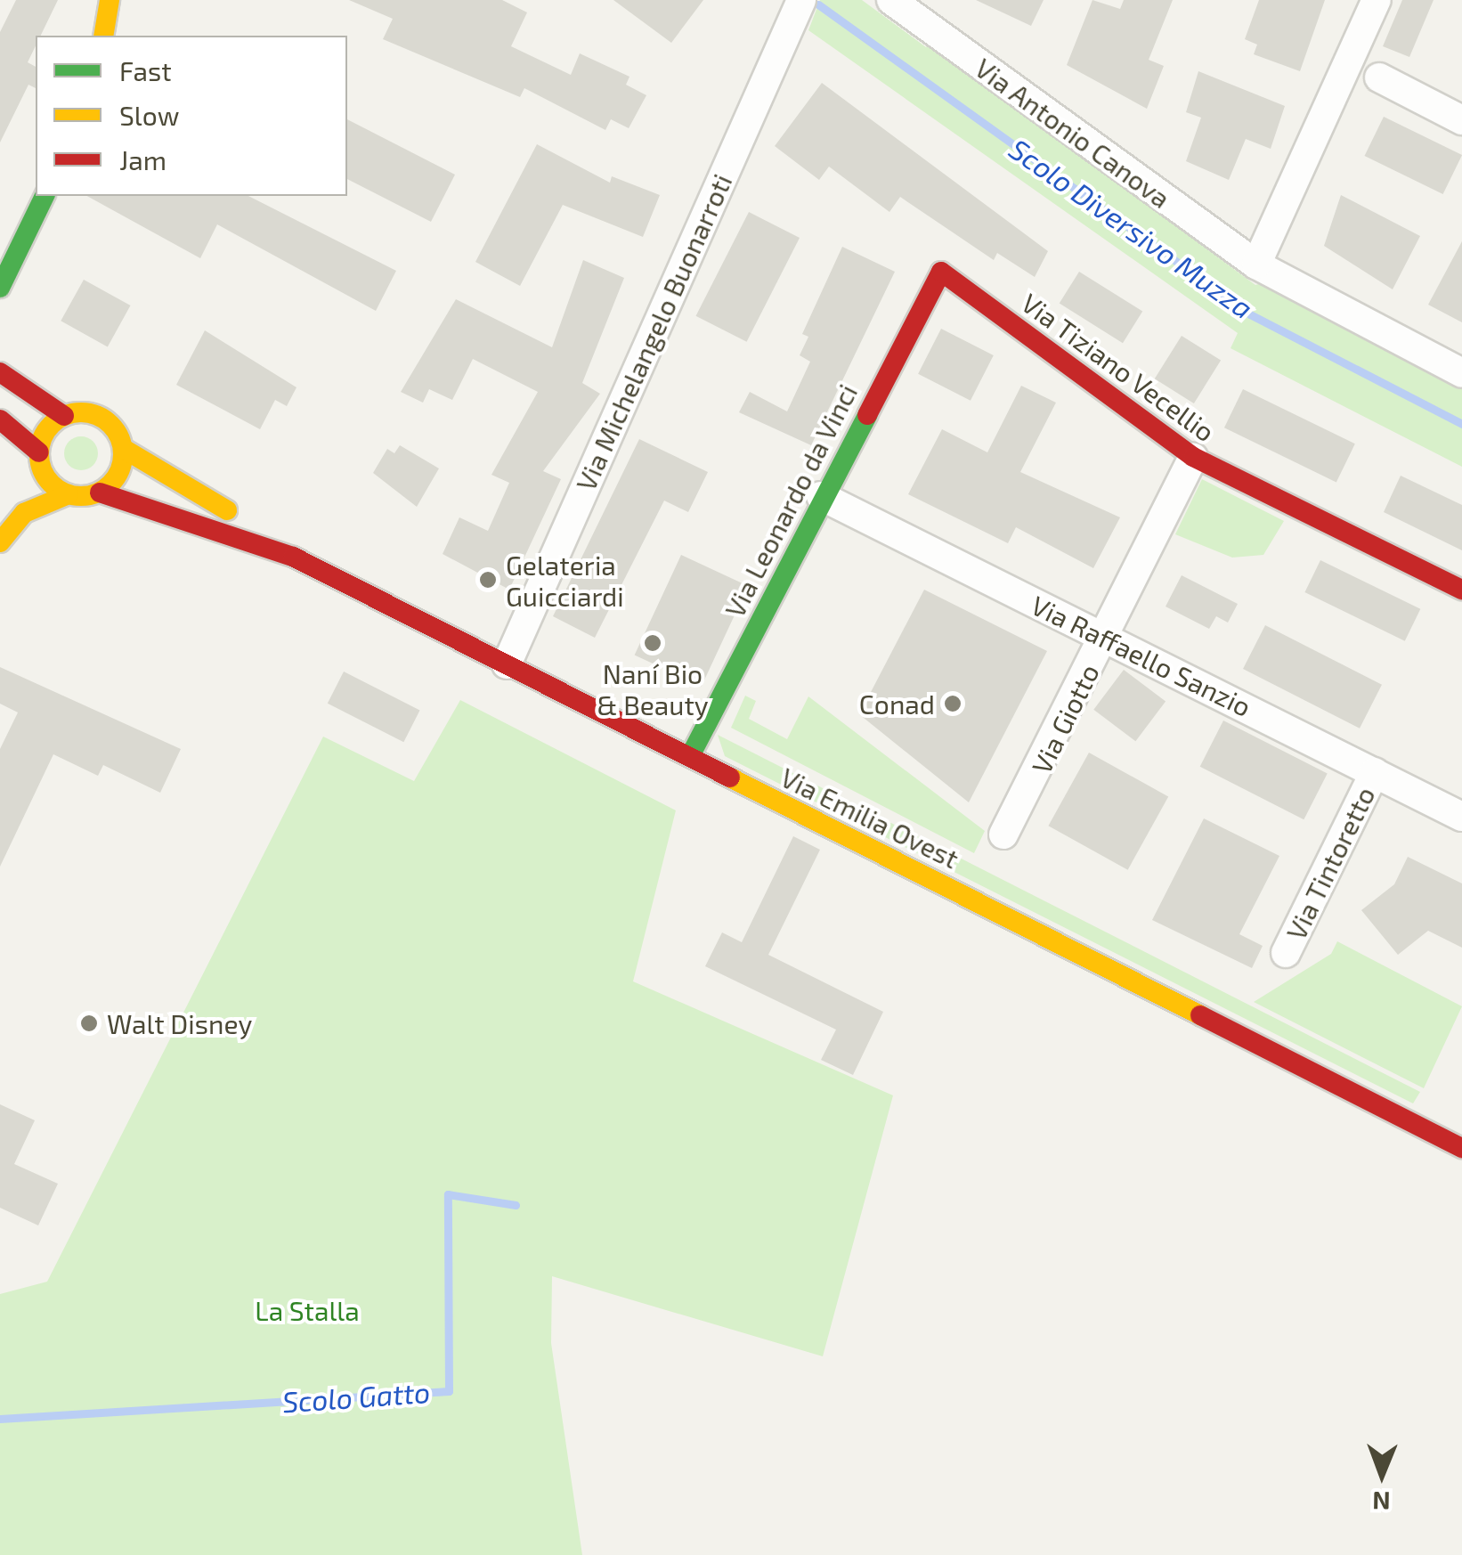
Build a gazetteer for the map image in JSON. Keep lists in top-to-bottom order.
{
  "streets": {
    "main road": ["Via Tiziano Vecellio", "Via Leonardo da Vinci", "Via Emilia Ovest"],
    "street": [
      "Via Antonio Canova",
      "Via Michelangelo Buonarroti",
      "Via Raffaello Sanzio",
      "Via Giotto",
      "Via Tintoretto"
    ]
  },
  "crossings": [
    ["Via Michelangelo Buonarroti", "Via Emilia Ovest"],
    ["Via Tiziano Vecellio", "Via Leonardo da Vinci"],
    ["Via Tiziano Vecellio", "Via Giotto"],
    ["Via Leonardo da Vinci", "Via Raffaello Sanzio"],
    ["Via Leonardo da Vinci", "Via Emilia Ovest"],
    ["Via Raffaello Sanzio", "Via Giotto"],
    ["Via Raffaello Sanzio", "Via Tintoretto"]
  ],
  "water": ["Scolo Diversivo Muzza", "Scolo Gatto"],
  "parks": ["La Stalla"],
  "places": [
    "Gelateria Guicciardi",
    "Naní Bio & Beauty",
    "Conad",
    "Walt Disney"
  ],
  "legend": ["Fast", "Slow", "Jam"],
  "north": "bottom"
}
